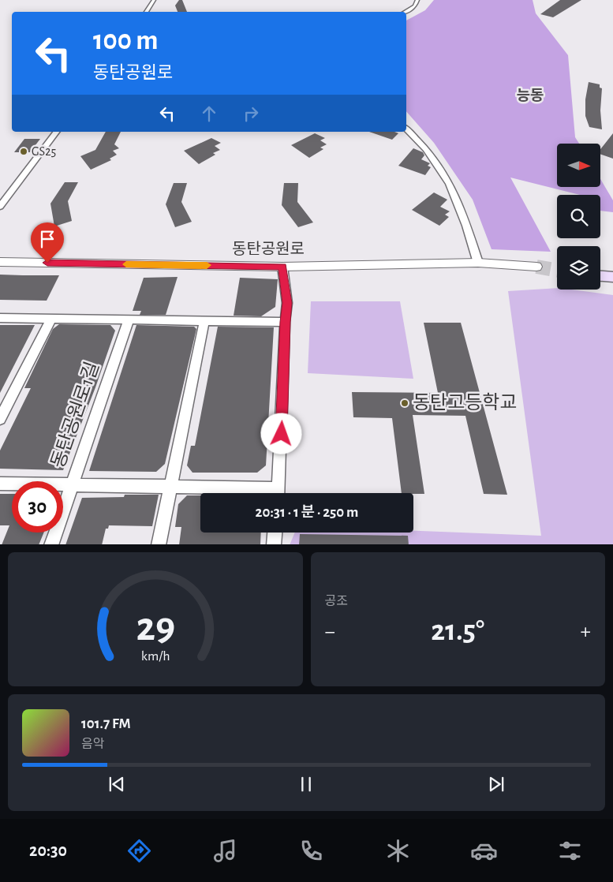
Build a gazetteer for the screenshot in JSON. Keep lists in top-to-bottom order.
{
  "streets": {
    "street": ["동탄공원로", "동탄공원로1길"]
  },
  "districts": ["능동"],
  "places": ["GS25", "동탄고등학교"],
  "north": "right",
  "page": {
    "turn": ["100 m", "동탄공원로"],
    "limit": "30",
    "trip": "20:31 · 1 분 · 250 m",
    "tile": "공조",
    "heat": ["−", "21.5°", "+"],
    "song": ["101.7 FM", "음악"],
    "tabs": "20:30",
    "gauge": ["29", "km/h"]
  }
}
